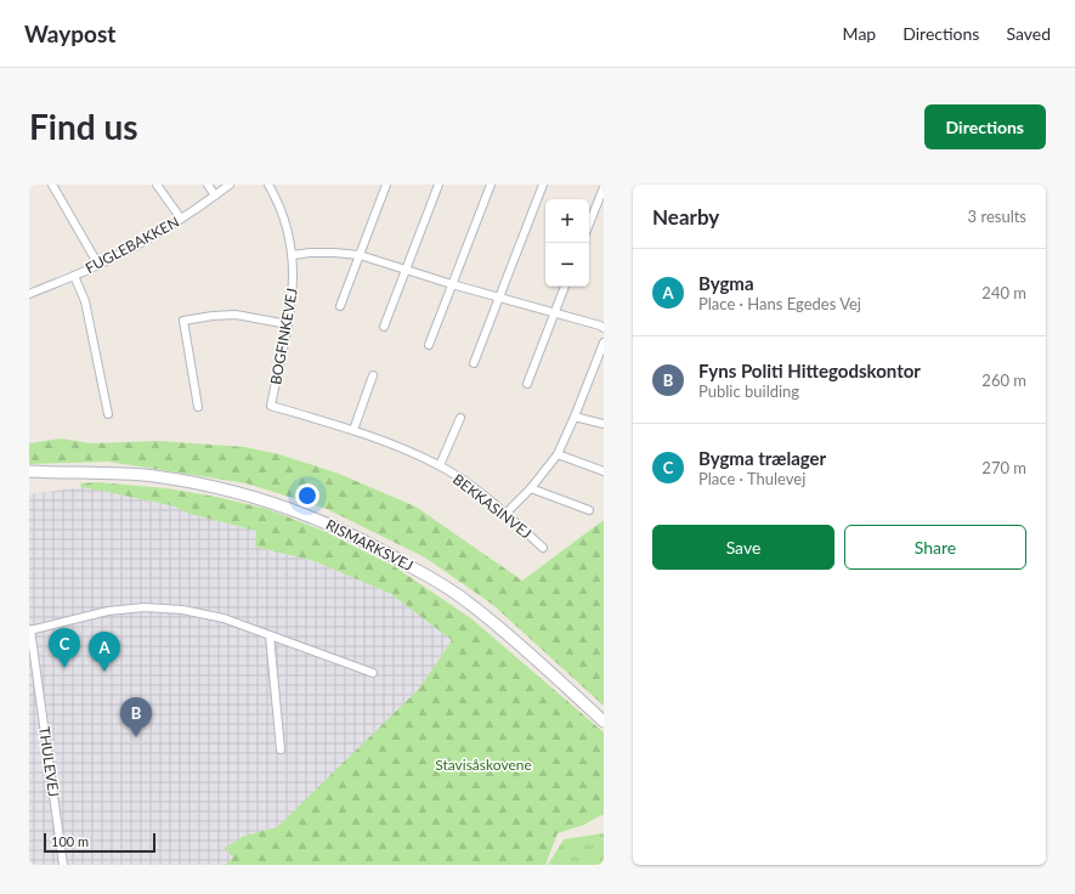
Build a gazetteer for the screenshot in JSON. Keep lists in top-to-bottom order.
{
  "streets": {
    "main road": ["RISMARKSVEJ"],
    "street": [
      "FUGLEBAKKEN",
      "BOGFINKEVEJ",
      "BEKKASINVEJ",
      "THULEVEJ"
    ]
  },
  "crossings": [
    ["BOGFINKEVEJ", "BEKKASINVEJ"]
  ],
  "parks": ["Stavisåskovene"],
  "scale_bar": "100 m",
  "page": {
    "header": "Waypost",
    "nav": ["Map", "Directions", "Saved"],
    "buttons": [
      "Directions",
      ["Save", "Share"]
    ],
    "title": "Find us",
    "heading": ["Nearby", "3 results"],
    "map_buttons": ["+", "−"],
    "list": [
      {
        "mark": "A",
        "name": "Bygma",
        "note": "Place · Hans Egedes Vej",
        "value": "240 m"
      },
      {
        "mark": "B",
        "name": "Fyns Politi Hittegodskontor",
        "note": "Public building",
        "value": "260 m"
      },
      {
        "mark": "C",
        "name": "Bygma trælager",
        "note": "Place · Thulevej",
        "value": "270 m"
      }
    ],
    "pins": ["C", "A", "B"],
    "scale": "100 m"
  }
}
